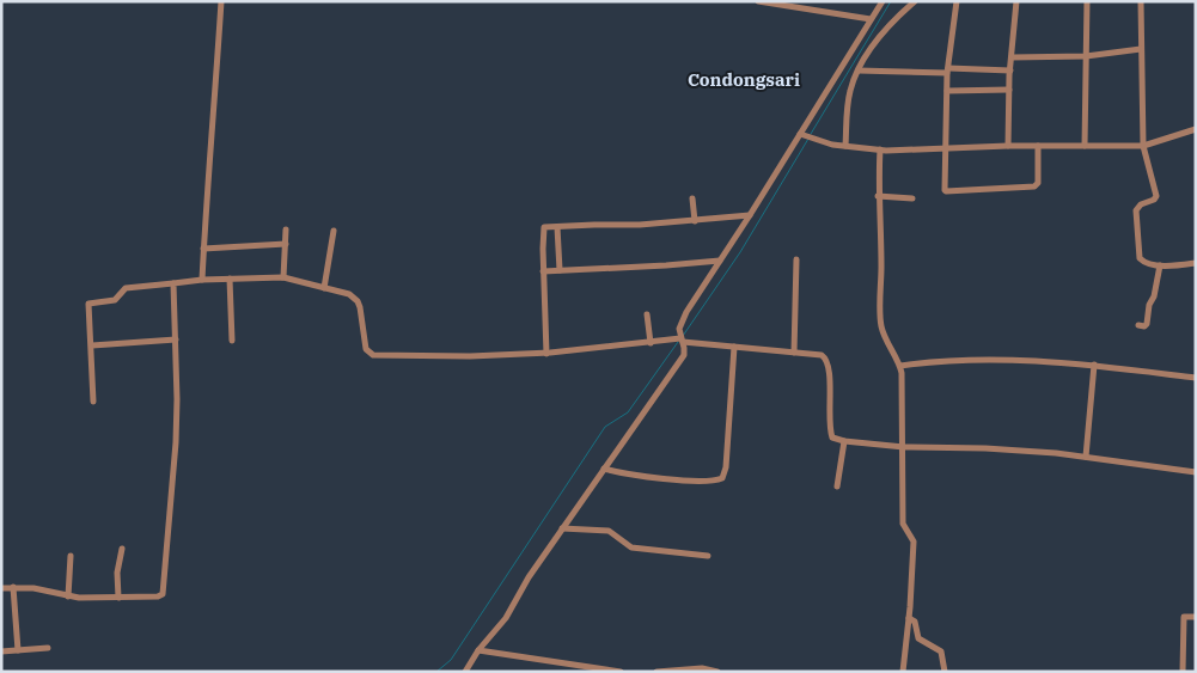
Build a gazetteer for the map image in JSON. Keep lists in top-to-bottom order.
{
  "districts": ["Condongsari"]
}
